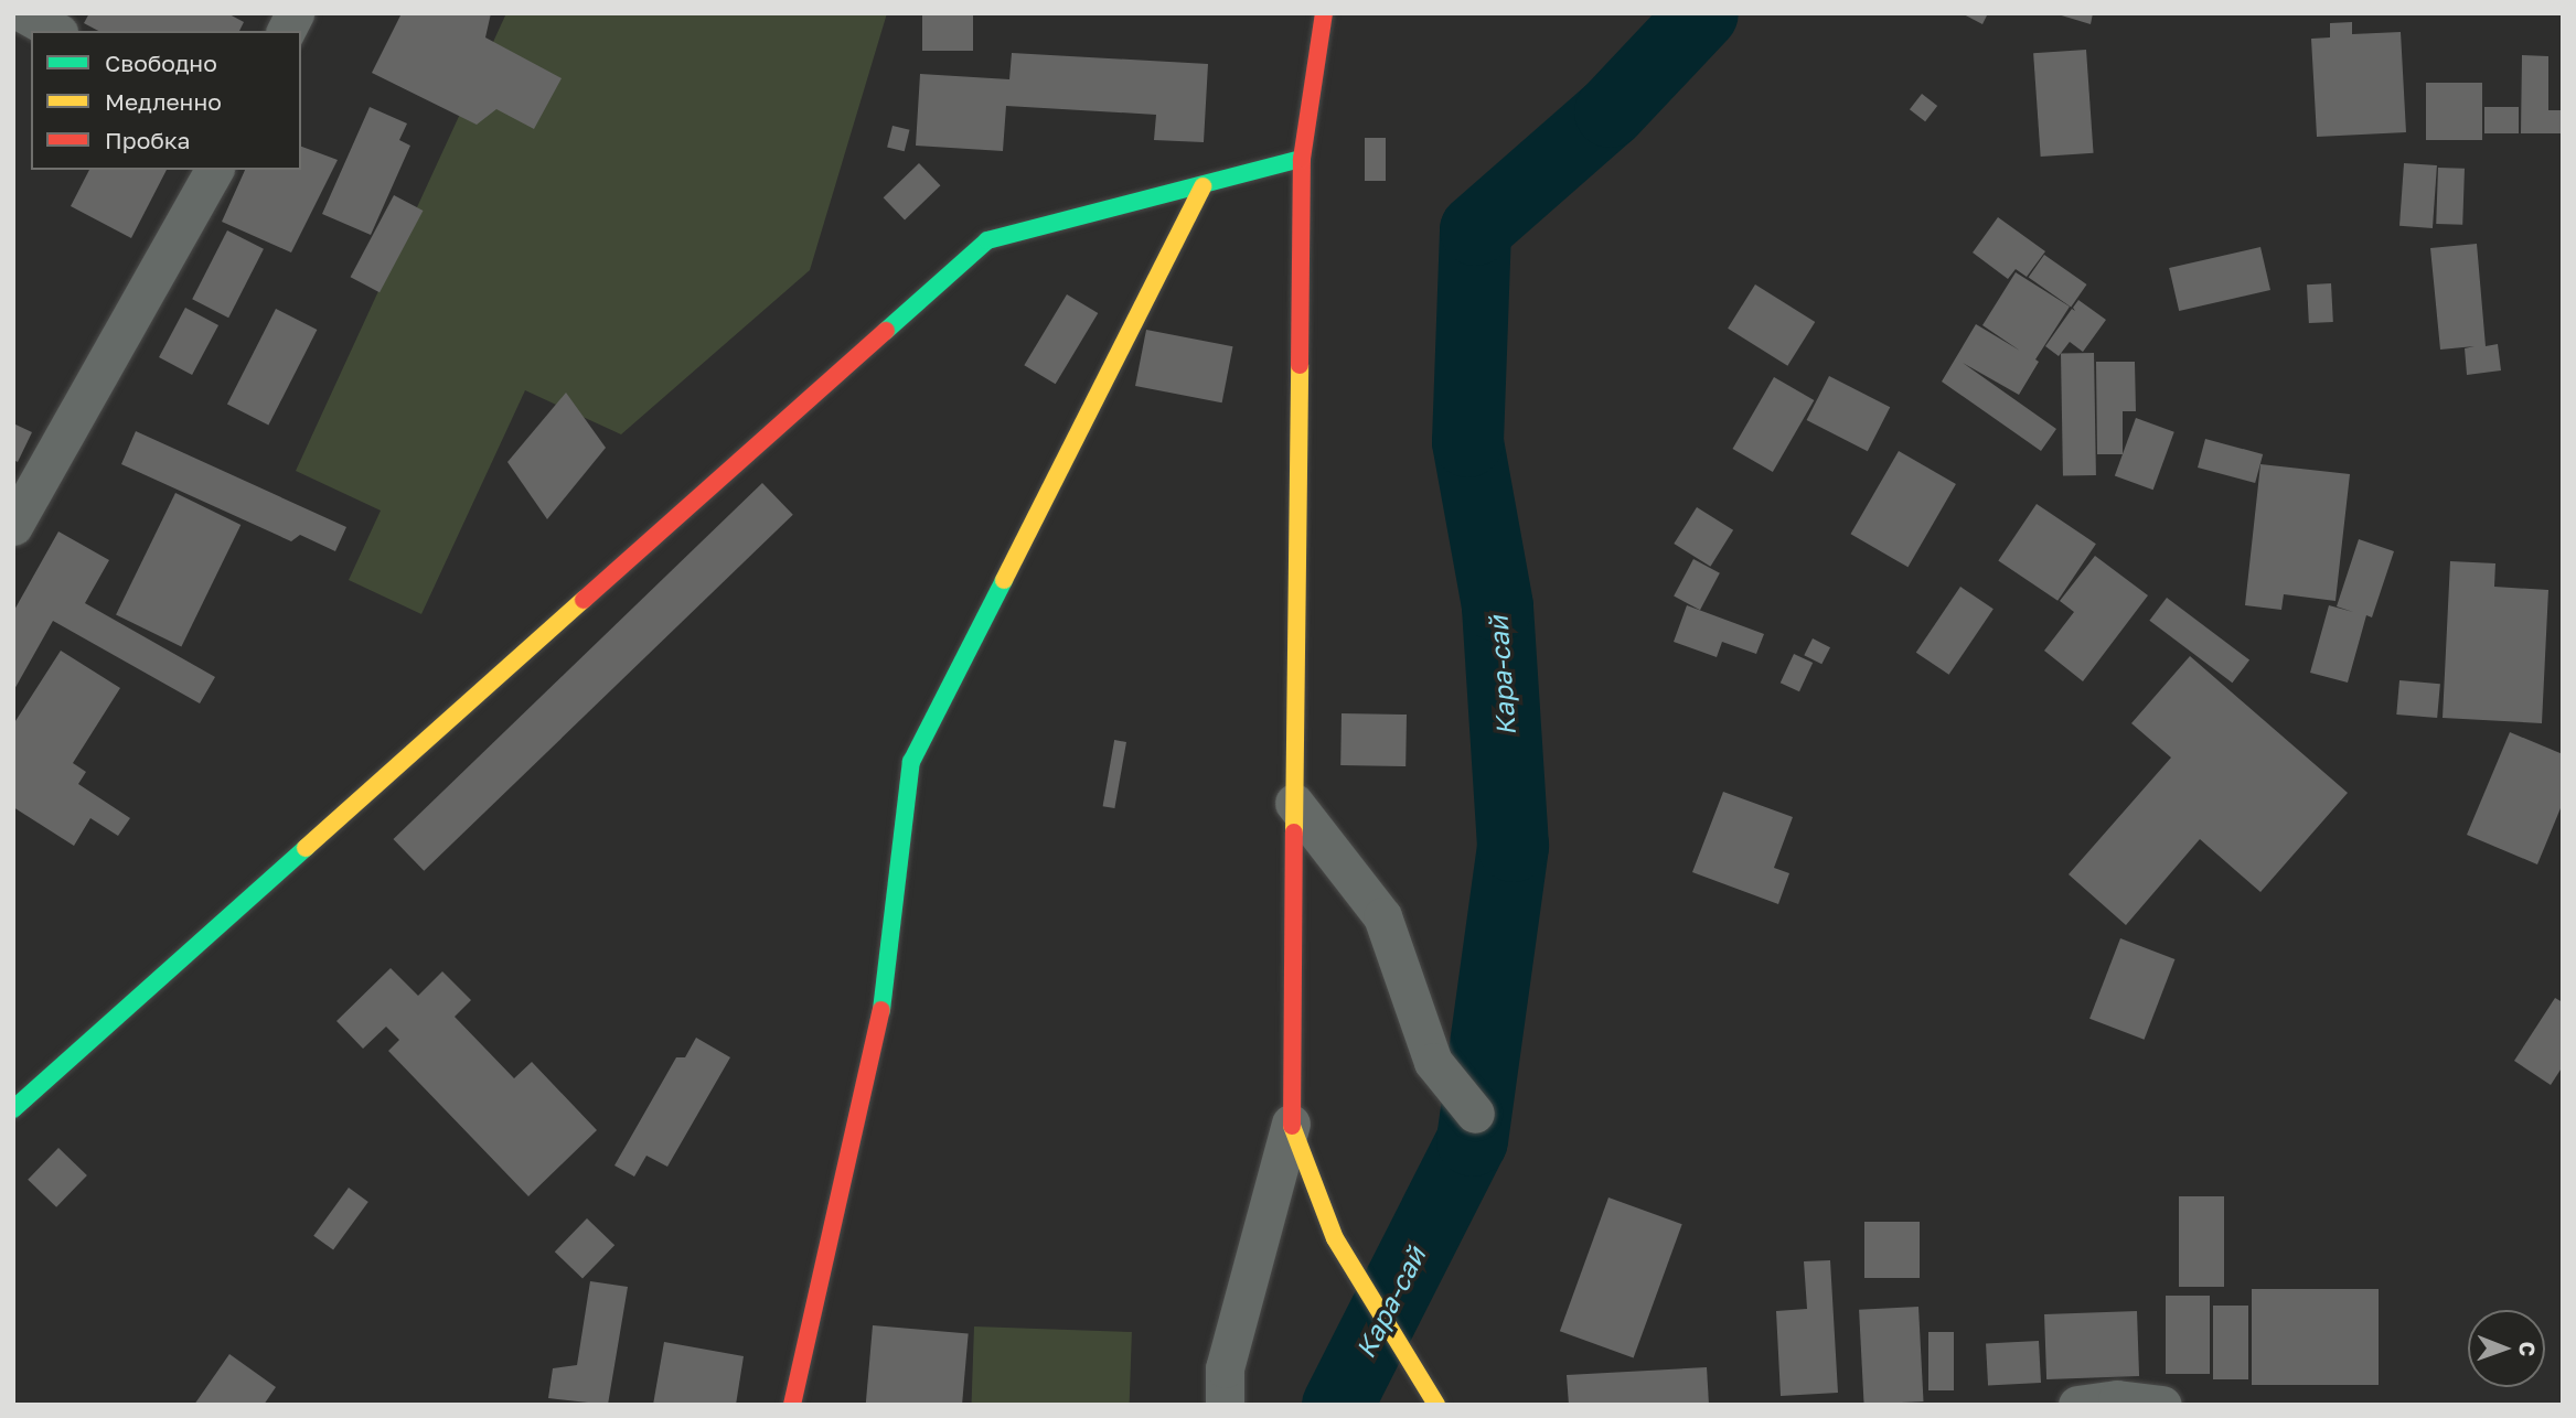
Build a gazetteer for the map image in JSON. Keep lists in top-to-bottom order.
{
  "water": ["Кара-сай"],
  "legend": ["Свободно", "Медленно", "Пробка"],
  "north": "right"
}
